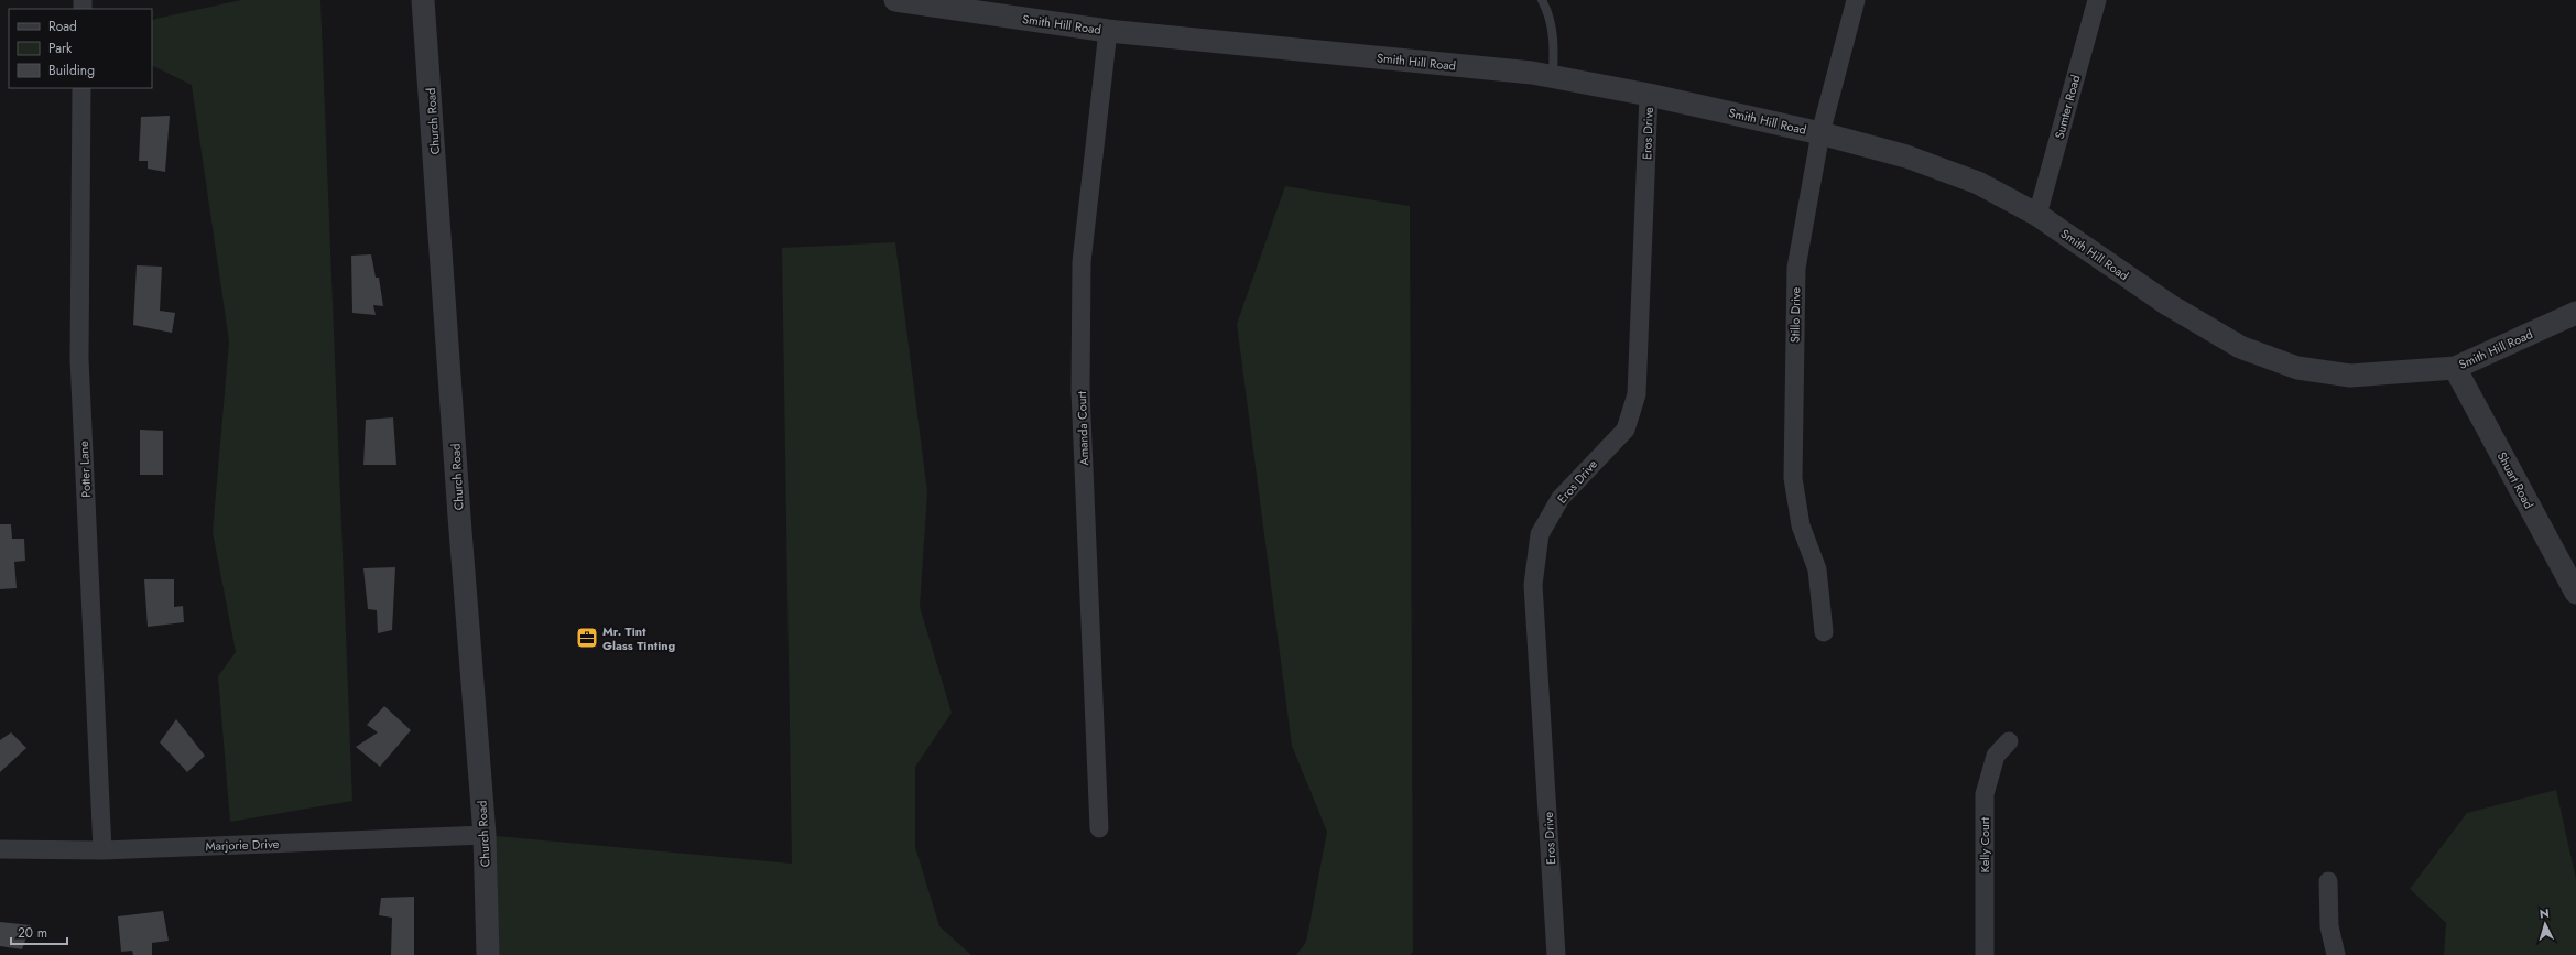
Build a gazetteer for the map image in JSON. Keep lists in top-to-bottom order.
{
  "streets": {
    "street": [
      "Smith Hill Road",
      "Sumter Road",
      "Church Road",
      "Eros Drive",
      "Stillo Drive",
      "Amanda Court",
      "Potter Lane",
      "Shuart Road",
      "Marjorie Drive",
      "Kelly Court"
    ]
  },
  "crossings": [
    ["Smith Hill Road", "Sumter Road"],
    ["Smith Hill Road", "Eros Drive"],
    ["Smith Hill Road", "Stillo Drive"],
    ["Smith Hill Road", "Amanda Court"],
    ["Smith Hill Road", "Shuart Road"],
    ["Church Road", "Marjorie Drive"],
    ["Potter Lane", "Marjorie Drive"]
  ],
  "places": {
    "office": ["Mr. Tint Glass Tinting"]
  },
  "legend": ["Road", "Park", "Building"],
  "scale_bar": "20 m",
  "north": "top"
}
